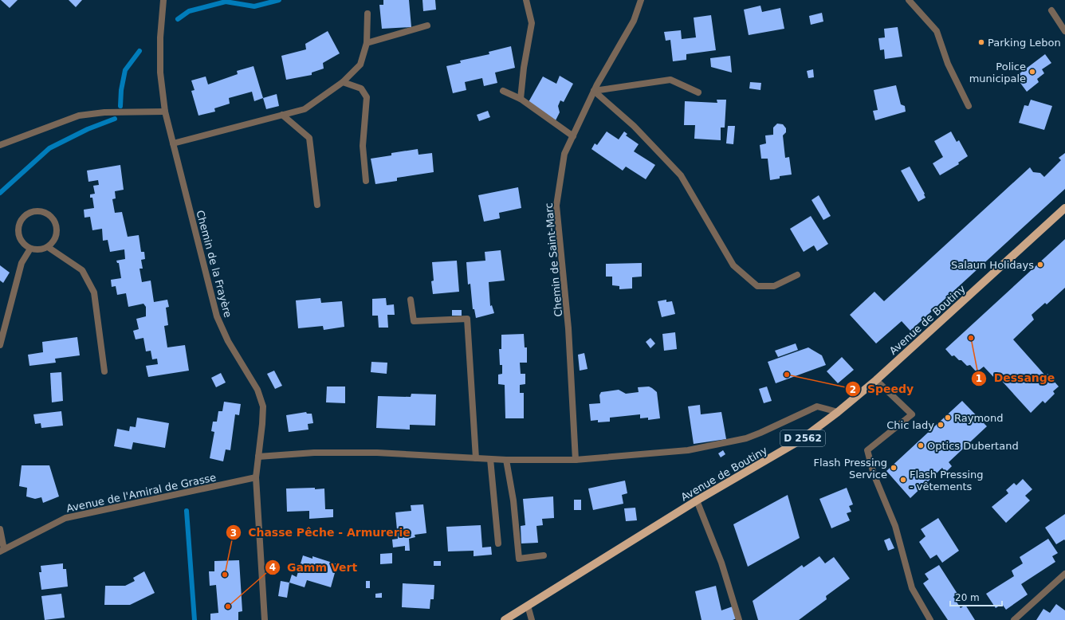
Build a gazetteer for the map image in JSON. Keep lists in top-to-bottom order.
{
  "streets": {
    "main road": ["Avenue de Boutiny", "D 2562"],
    "street": ["Chemin de Saint-Marc", "Chemin de la Frayère", "Avenue de l'Amiral de Grasse"]
  },
  "crossings": [
    ["Chemin de la Frayère", "Avenue de l'Amiral de Grasse"]
  ],
  "places": [
    "Parking Lebon",
    "Police municipale",
    "Salaun Holidays",
    "Dessange",
    "Speedy",
    "Raymond",
    "Chic lady",
    "Optics Dubertand",
    "Flash Pressing Service",
    "Flash Pressing - vêtements",
    "Chasse Pêche - Armurerie",
    "Gamm Vert"
  ],
  "scale_bar": "20 m"
}
